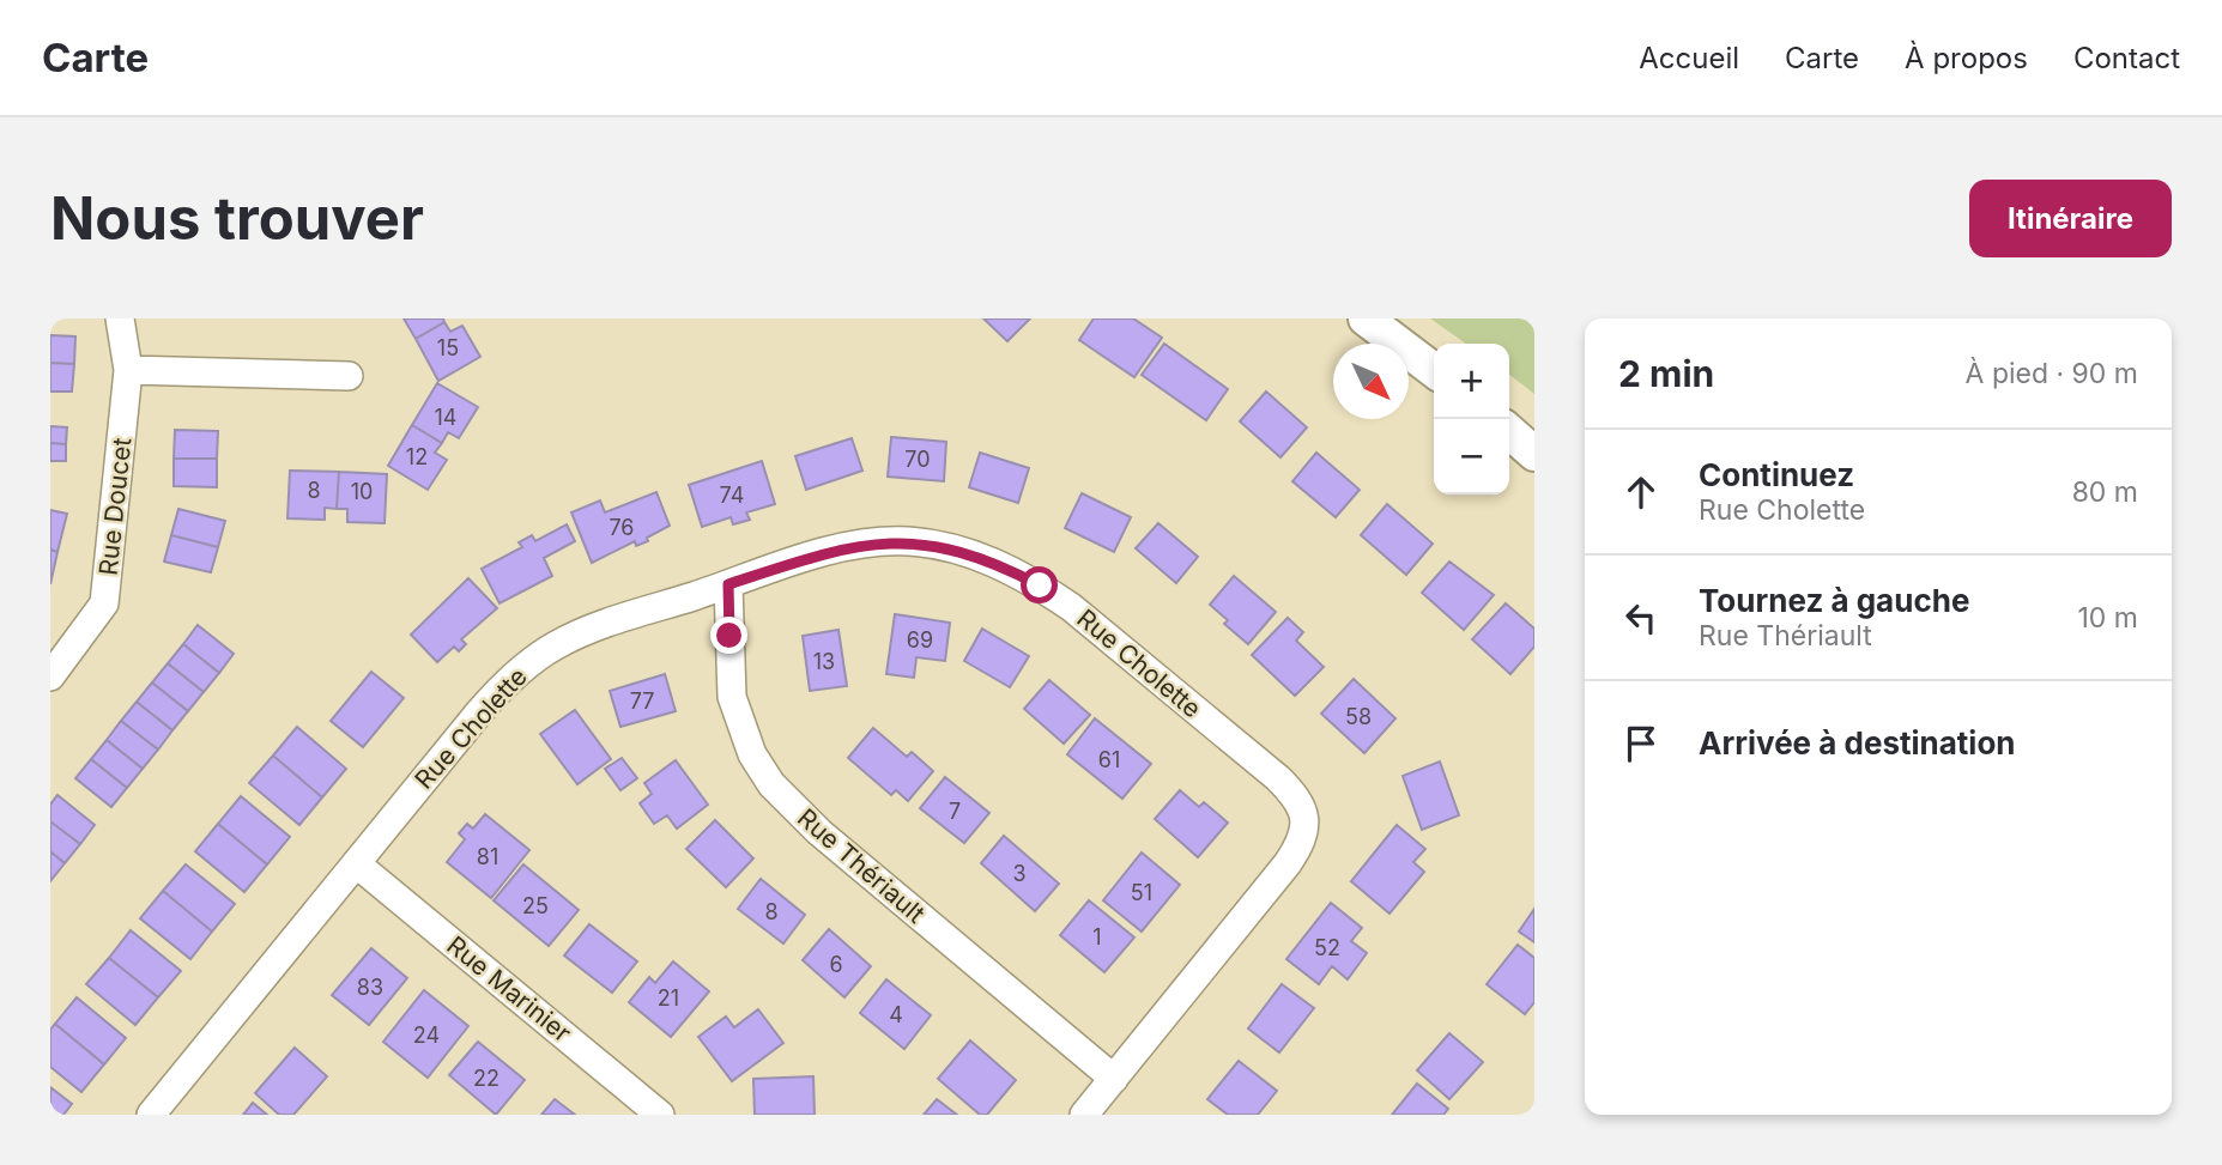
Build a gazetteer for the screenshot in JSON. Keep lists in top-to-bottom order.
{
  "streets": {
    "street": [
      "Rue Doucet",
      "Rue Cholette",
      "Rue Thériault",
      "Rue Marinier"
    ]
  },
  "crossings": [
    ["Rue Cholette", "Rue Thériault"],
    ["Rue Cholette", "Rue Marinier"]
  ],
  "house_numbers": [
    "15",
    "14",
    "12",
    "70",
    "8",
    "10",
    "74",
    "76",
    "69",
    "13",
    "77",
    "58",
    "61",
    "7",
    "81",
    "3",
    "51",
    "25",
    "8",
    "1",
    "52",
    "6",
    "83",
    "21",
    "4",
    "24",
    "22"
  ],
  "north": "bottom right",
  "page": {
    "header": "Carte",
    "nav": [
      "Accueil",
      "Carte",
      "À propos",
      "Contact"
    ],
    "buttons": "Itinéraire",
    "title": "Nous trouver",
    "heading": ["2 min", "À pied · 90 m"],
    "map_buttons": ["+", "−"],
    "list": [
      ["Continuez", "Rue Cholette", "80 m"],
      ["Tournez à gauche", "Rue Thériault", "10 m"],
      "Arrivée à destination"
    ]
  }
}
